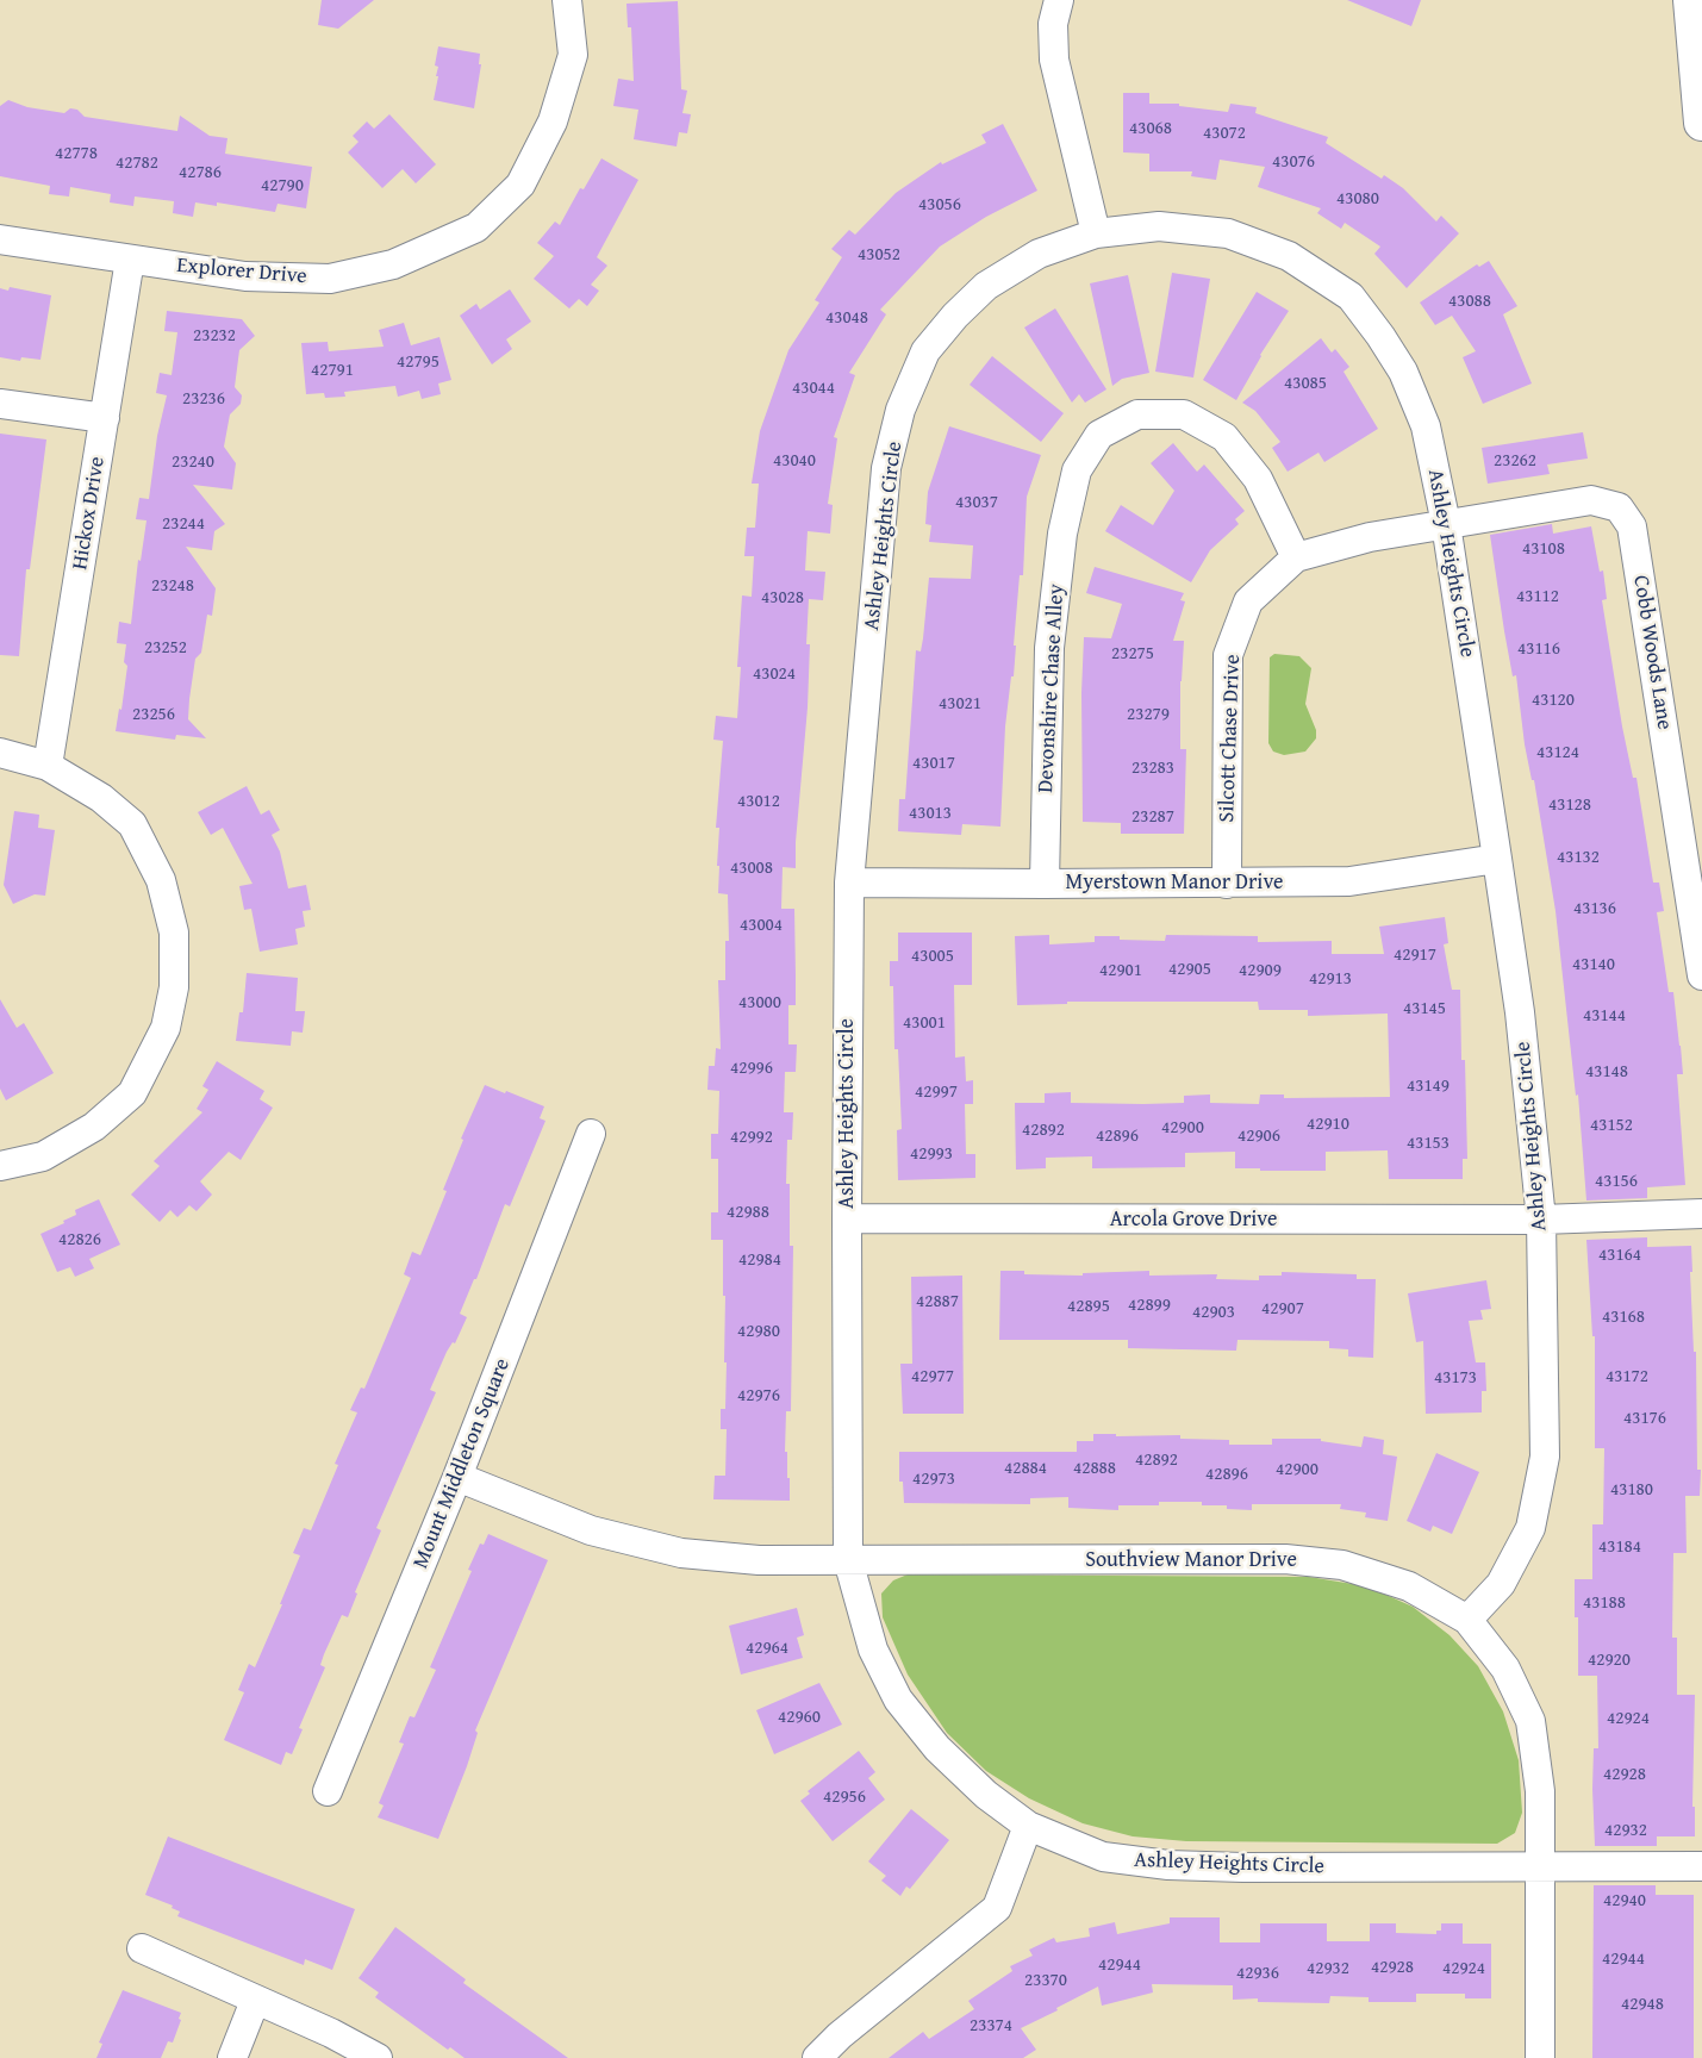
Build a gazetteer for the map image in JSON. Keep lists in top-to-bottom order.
{
  "streets": {
    "street": [
      "Explorer Drive",
      "Hickox Drive",
      "Ashley Heights Circle",
      "Cobb Woods Lane",
      "Devonshire Chase Alley",
      "Silcott Chase Drive",
      "Myerstown Manor Drive",
      "Arcola Grove Drive",
      "Mount Middleton Square",
      "Southview Manor Drive"
    ]
  },
  "crossings": [
    ["Explorer Drive", "Hickox Drive"],
    ["Ashley Heights Circle", "Cobb Woods Lane"],
    ["Ashley Heights Circle", "Silcott Chase Drive"],
    ["Ashley Heights Circle", "Myerstown Manor Drive"],
    ["Ashley Heights Circle", "Arcola Grove Drive"],
    ["Ashley Heights Circle", "Southview Manor Drive"],
    ["Cobb Woods Lane", "Silcott Chase Drive"],
    ["Devonshire Chase Alley", "Silcott Chase Drive"],
    ["Devonshire Chase Alley", "Myerstown Manor Drive"],
    ["Silcott Chase Drive", "Myerstown Manor Drive"],
    ["Mount Middleton Square", "Southview Manor Drive"]
  ],
  "house_numbers": [
    "43068",
    "43072",
    "42778",
    "43076",
    "42782",
    "42786",
    "42790",
    "43080",
    "43056",
    "43052",
    "43088",
    "43048",
    "23232",
    "42795",
    "42791",
    "43085",
    "43044",
    "23236",
    "43040",
    "23262",
    "23240",
    "43037",
    "23244",
    "43108",
    "23248",
    "43112",
    "43028",
    "23252",
    "43116",
    "23275",
    "43024",
    "43120",
    "43021",
    "23256",
    "23279",
    "43124",
    "43017",
    "23283",
    "43012",
    "43128",
    "43013",
    "23287",
    "43132",
    "43008",
    "43136",
    "43004",
    "42917",
    "43005",
    "43140",
    "42905",
    "42901",
    "42909",
    "42913",
    "43000",
    "43145",
    "43144",
    "43001",
    "42996",
    "43148",
    "43149",
    "42997",
    "42910",
    "43152",
    "42900",
    "42892",
    "42896",
    "42906",
    "42992",
    "43153",
    "42993",
    "43156",
    "42988",
    "42826",
    "43164",
    "42984",
    "42887",
    "42899",
    "42895",
    "42907",
    "42903",
    "43168",
    "42980",
    "42977",
    "43172",
    "43173",
    "42976",
    "43176",
    "42892",
    "42884",
    "42888",
    "42900",
    "42896",
    "42973",
    "43180",
    "43184",
    "43188",
    "42964",
    "42920",
    "42960",
    "42924",
    "42928",
    "42956",
    "42932",
    "42940",
    "42944",
    "42944",
    "42928",
    "42932",
    "42924",
    "42936",
    "23370",
    "42948",
    "23374"
  ]
}
